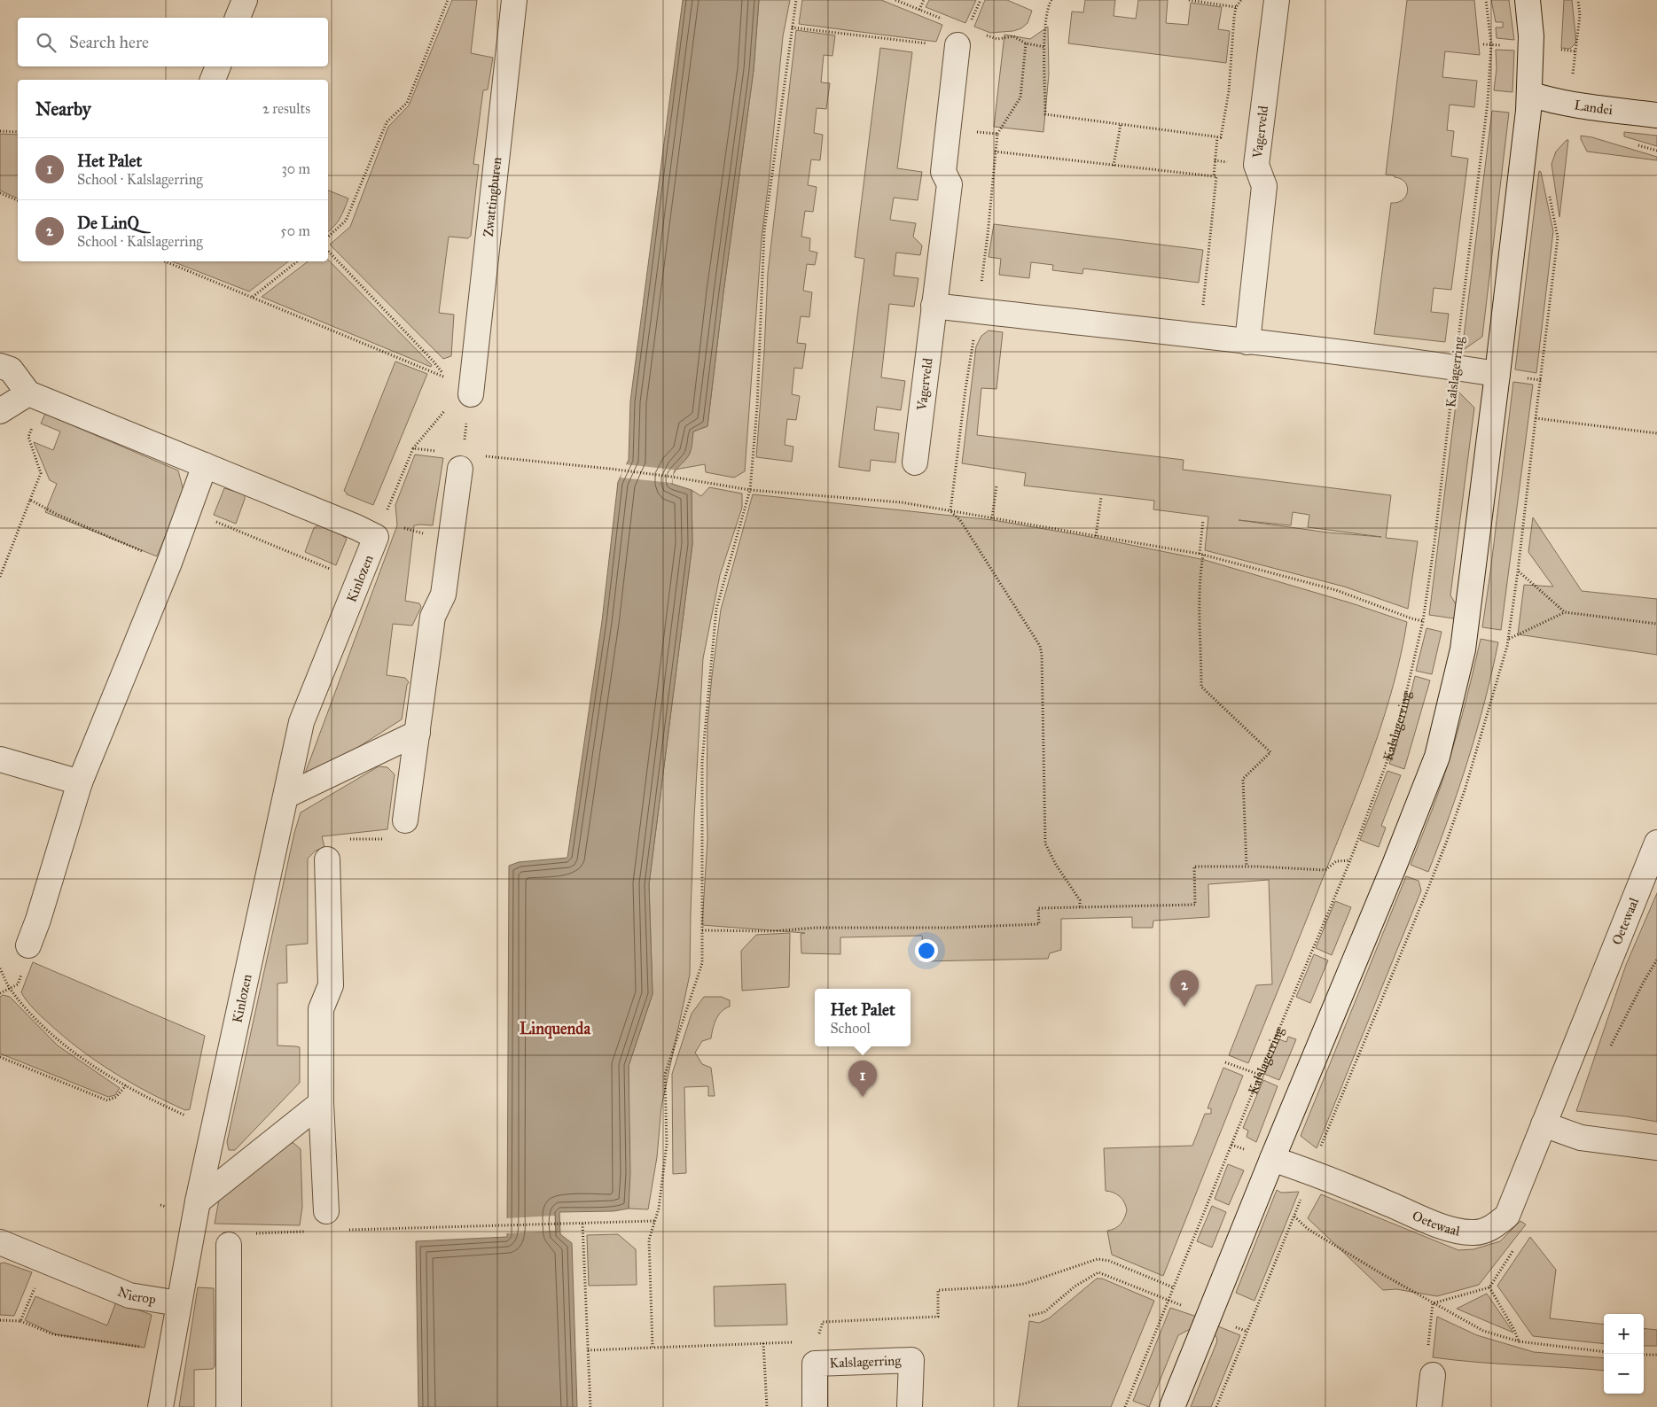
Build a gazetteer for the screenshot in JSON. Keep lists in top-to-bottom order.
{
  "streets": {
    "street": [
      "Landei",
      "Vagerveld",
      "Zwattingburen",
      "Kalslagerring",
      "Kinlozen",
      "Oetewaal",
      "Nierop"
    ]
  },
  "crossings": [
    ["Kinlozen", "Nierop"]
  ],
  "districts": ["Linquenda"],
  "page": {
    "search": "Search here",
    "heading": ["Nearby", "2 results"],
    "list": [
      {
        "mark": "1",
        "name": "Het Palet",
        "note": "School · Kalslagerring",
        "value": "30 m"
      },
      {
        "mark": "2",
        "name": "De LinQ",
        "note": "School · Kalslagerring",
        "value": "50 m"
      }
    ],
    "pins": ["2", "1"],
    "popup": ["Het Palet", "School"],
    "map_buttons": ["+", "−"]
  }
}
